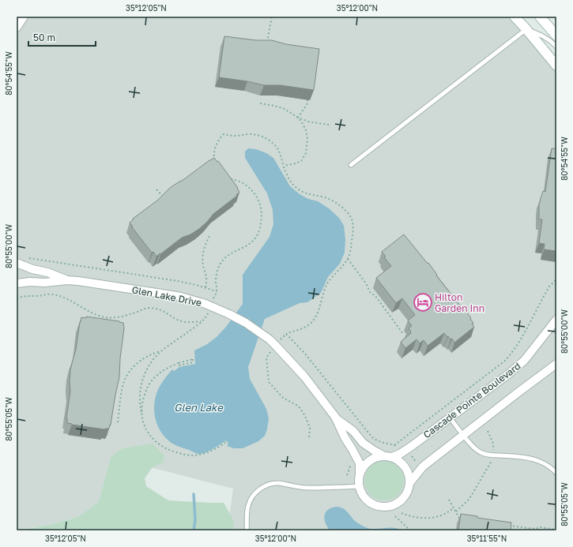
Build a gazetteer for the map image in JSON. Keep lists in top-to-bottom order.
{
  "streets": {
    "street": ["Glen Lake Drive", "Cascade Pointe Boulevard"]
  },
  "crossings": [
    ["Glen Lake Drive", "Cascade Pointe Boulevard"]
  ],
  "water": ["Glen Lake"],
  "places": {
    "hotel": ["Hilton Garden Inn"]
  },
  "scale_bar": "50 m",
  "coordinates": [
    "35°12'05\"N",
    "35°12'00\"N",
    "80°54'55\"W",
    "80°55'00\"W",
    "80°55'05\"W",
    "35°11'55\"N"
  ]
}
